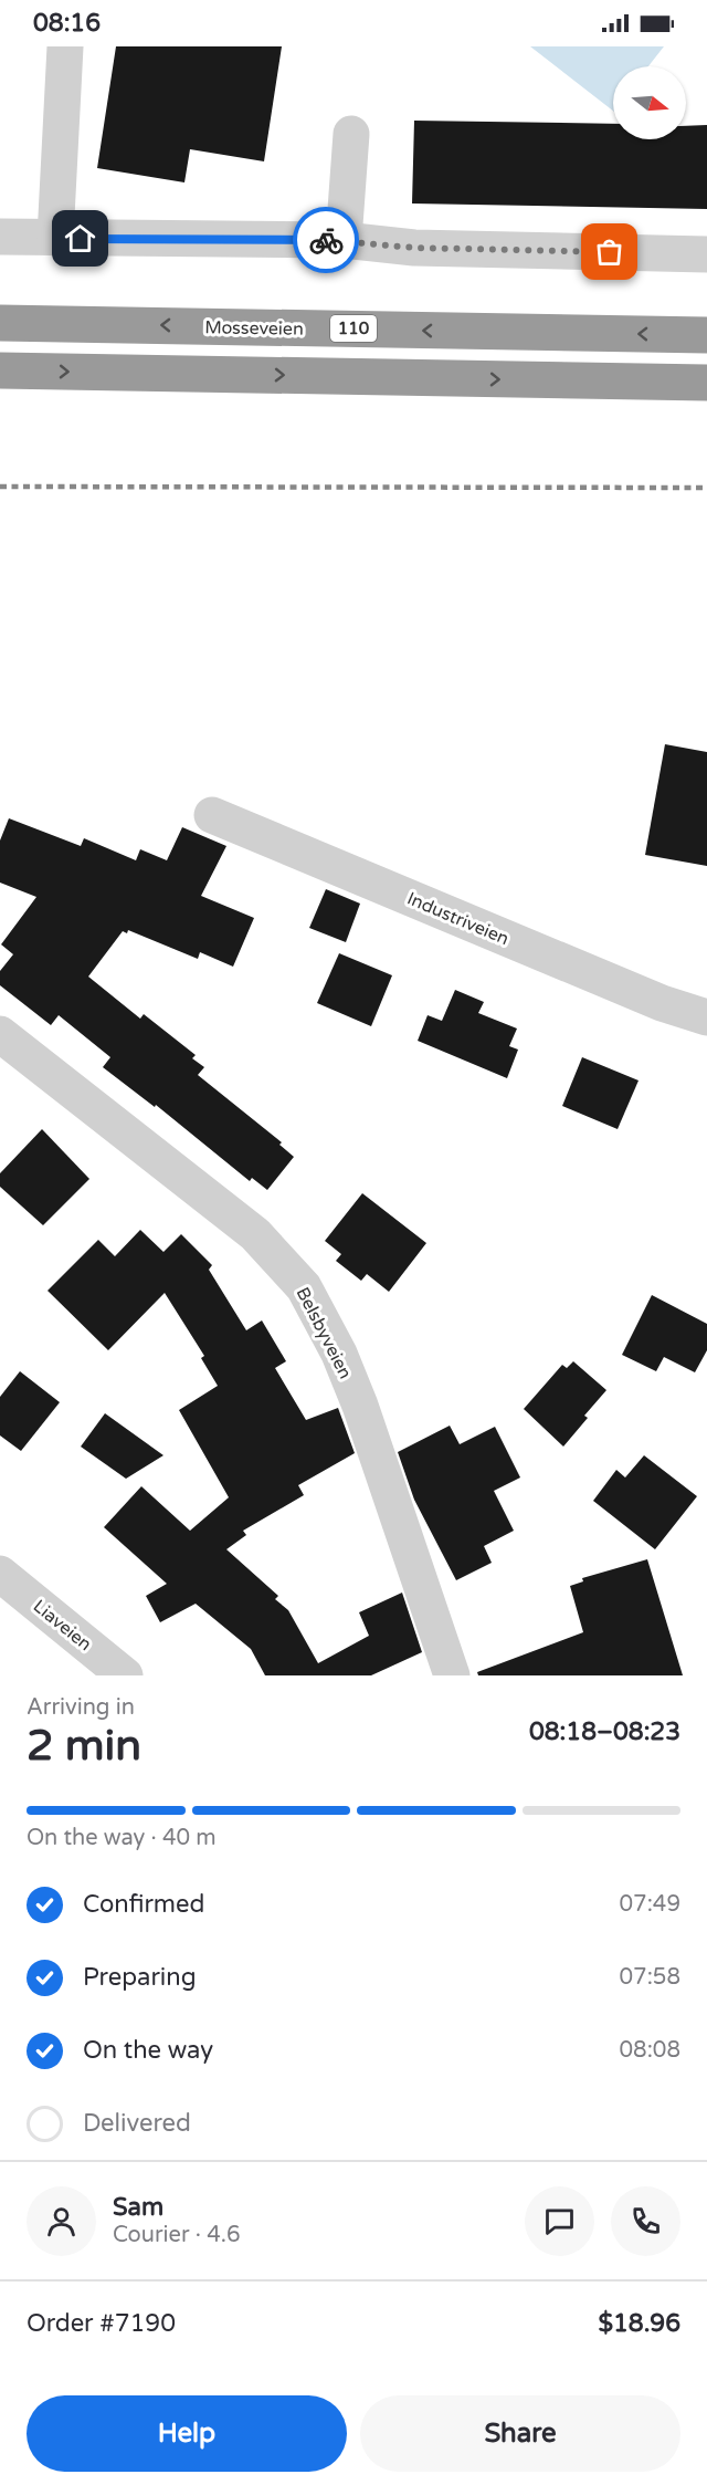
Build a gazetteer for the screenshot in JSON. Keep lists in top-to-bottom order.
{
  "streets": {
    "highway": ["Mosseveien", "110"],
    "street": ["Industriveien", "Belsbyveien", "Liaveien"]
  },
  "north": "right",
  "page": {
    "status": "08:16",
    "heading": ["2 min", "Arriving in", "08:18–08:23"],
    "panel": [
      "Sam",
      "Courier · 4.6",
      "Order #7190",
      "$18.96"
    ],
    "bar": "On the way · 40 m",
    "list": [
      ["Confirmed", "07:49"],
      ["Preparing", "07:58"],
      ["On the way", "08:08"],
      "Delivered"
    ],
    "buttons": ["Help", "Share"]
  }
}
